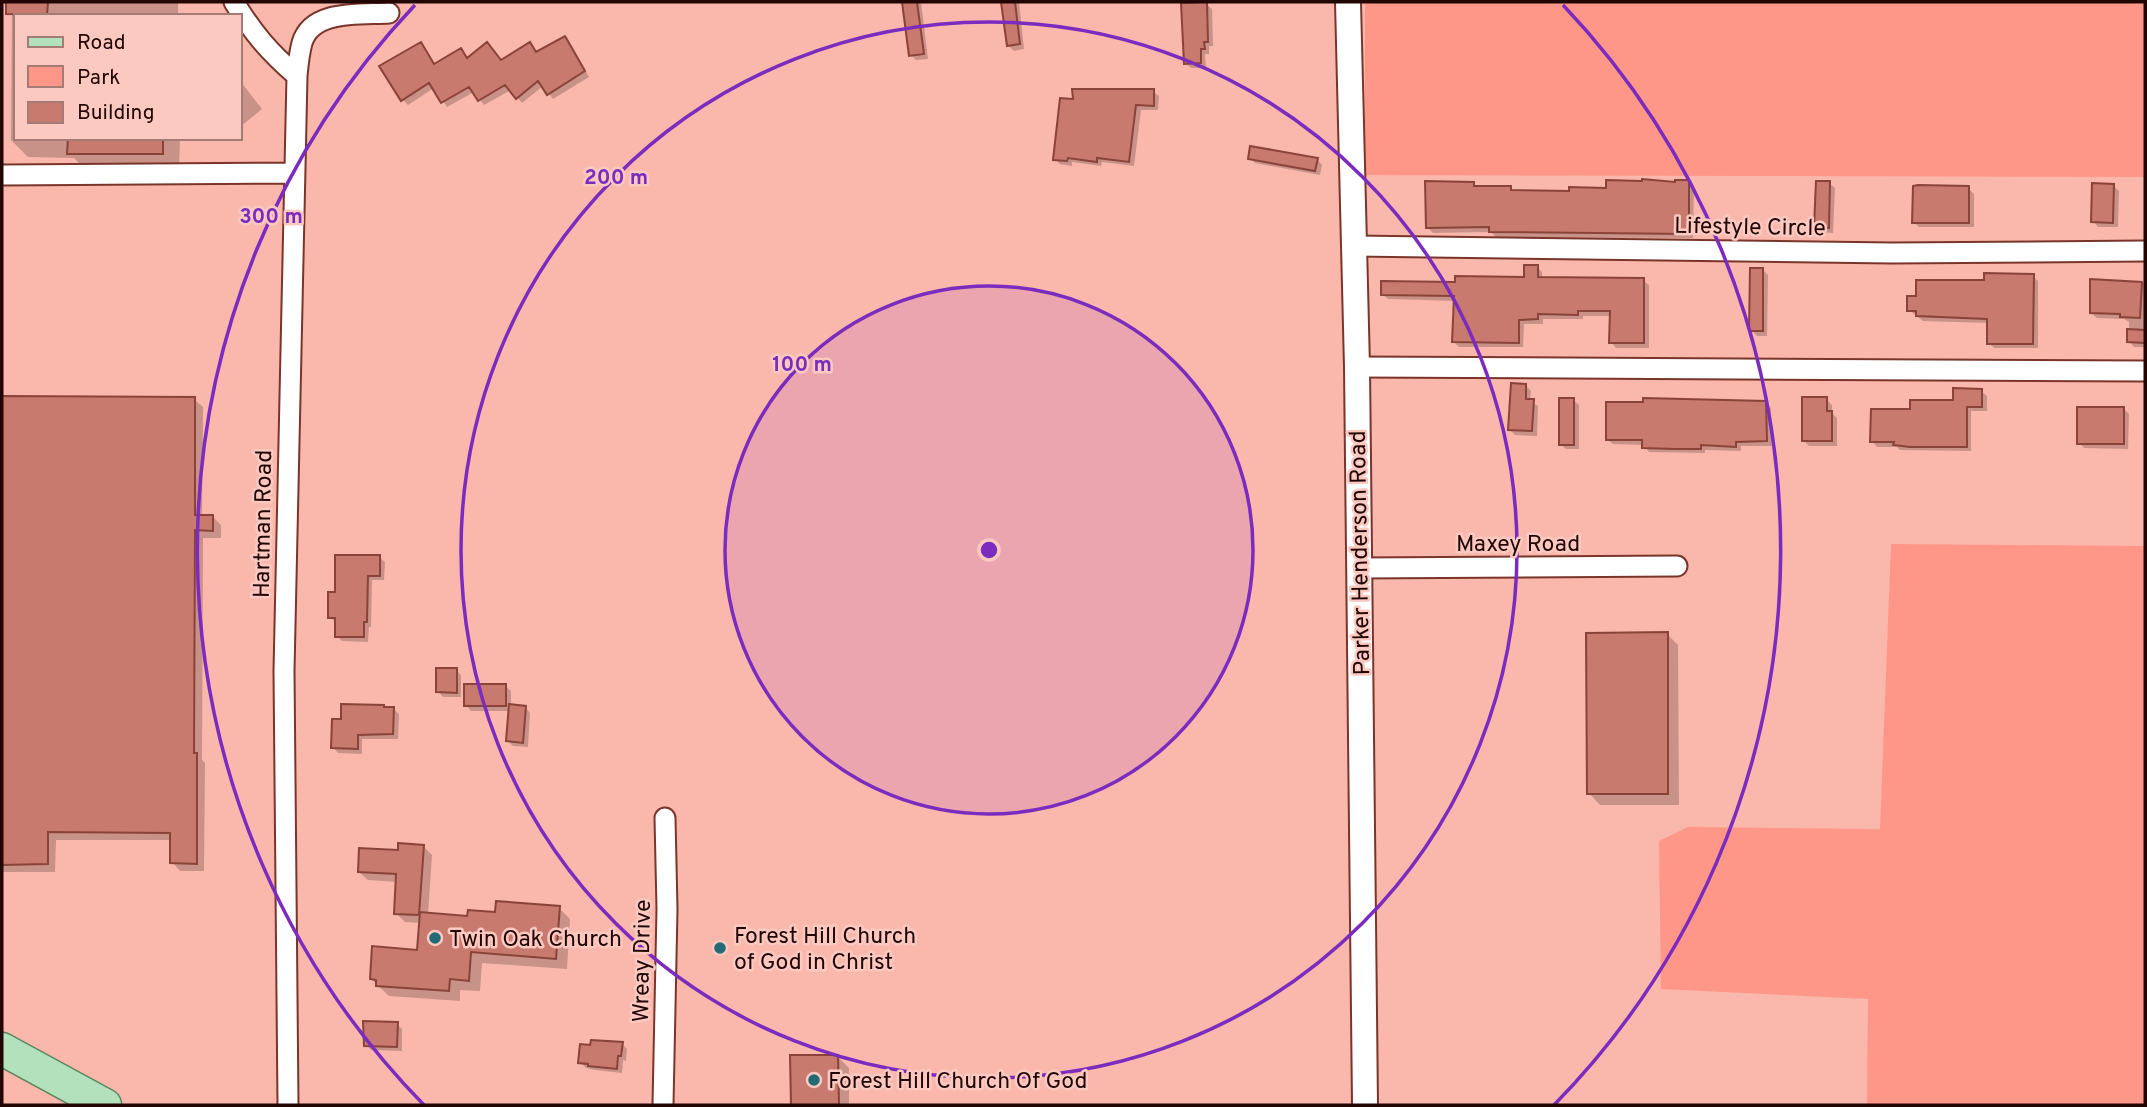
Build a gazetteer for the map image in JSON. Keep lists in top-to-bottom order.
{
  "streets": {
    "street": [
      "Lifestyle Circle",
      "Hartman Road",
      "Maxey Road",
      "Parker Henderson Road",
      "Wreay Drive"
    ]
  },
  "crossings": [
    ["Lifestyle Circle", "Parker Henderson Road"],
    ["Maxey Road", "Parker Henderson Road"]
  ],
  "places": ["Twin Oak Church", "Forest Hill Church of God in Christ", "Forest Hill Church Of God"],
  "legend": ["Road", "Park", "Building"],
  "rings": ["200 m", "300 m", "100 m"]
}
